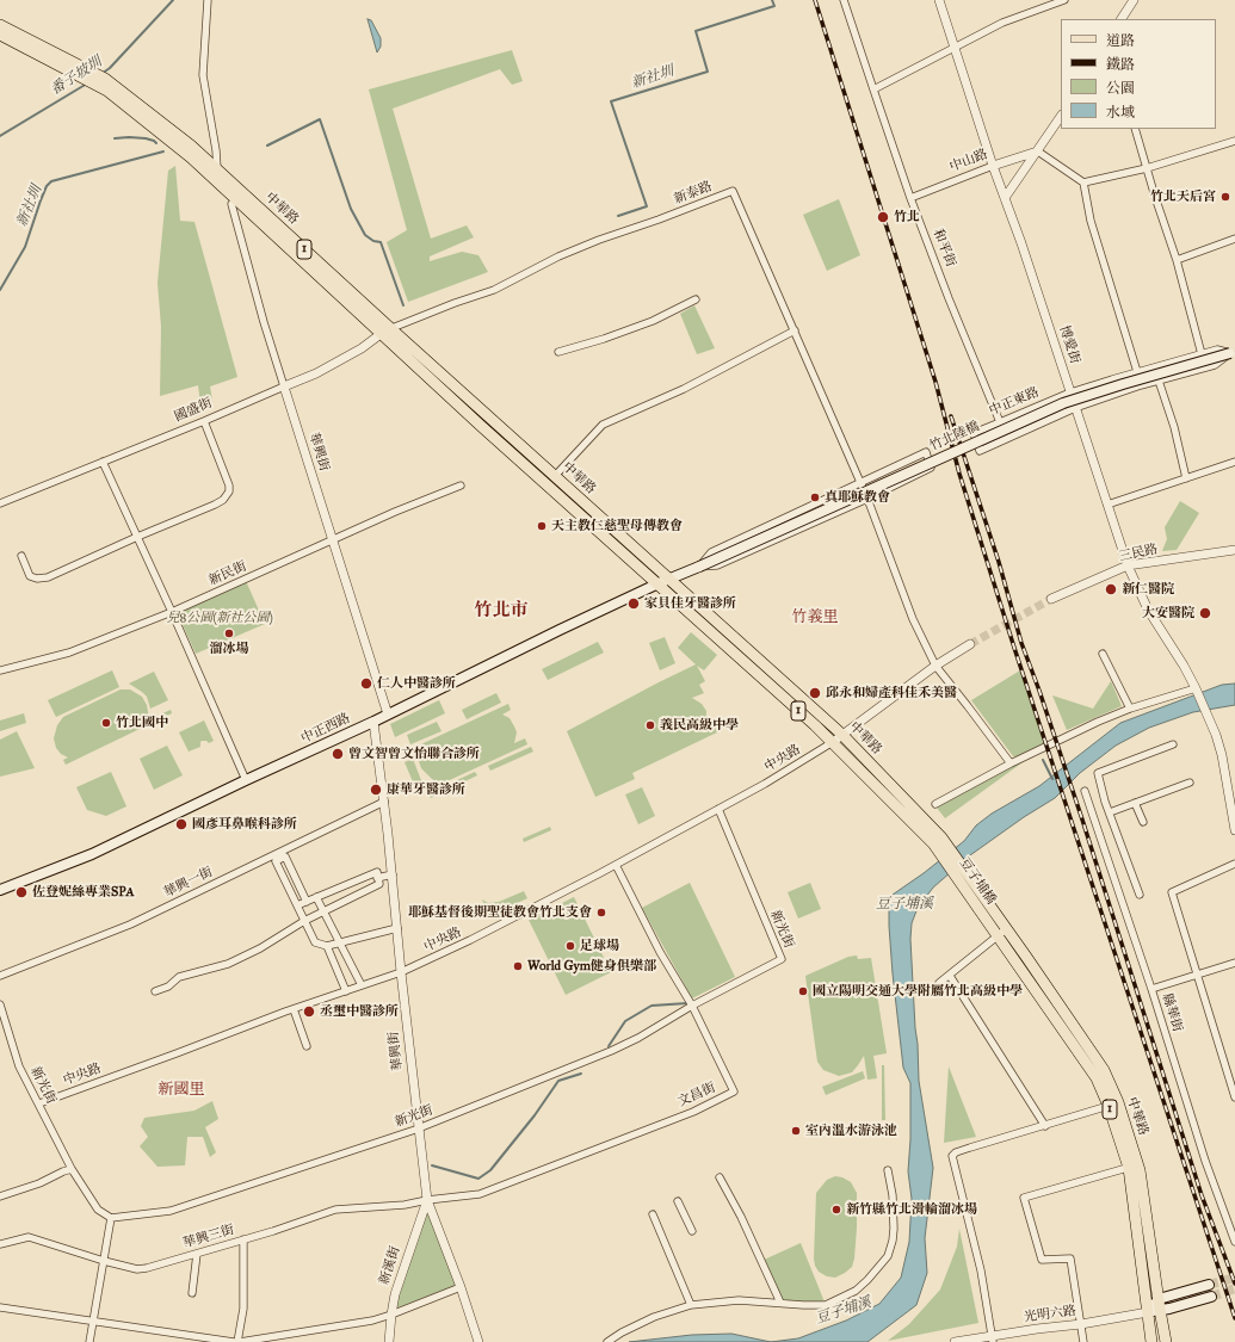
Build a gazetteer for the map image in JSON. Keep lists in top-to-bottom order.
{
  "streets": {
    "main road": [
      "中華路",
      "1",
      "竹北陸橋",
      "中正西路",
      "豆子埔橋",
      "光明六路"
    ],
    "street": [
      "中山路",
      "新泰路",
      "和平街",
      "博愛街",
      "中正東路",
      "國盛街",
      "華興街",
      "三民路",
      "新民街",
      "中央路",
      "華興一街",
      "新光街",
      "縣華街",
      "文昌街",
      "華興三街",
      "新溪街"
    ]
  },
  "crossings": [
    ["中山路", "和平街"],
    ["中山路", "博愛街"],
    ["新泰路", "中華路"],
    ["新泰路", "國盛街"],
    ["中華路", "1"],
    ["中華路", "國盛街"],
    ["中華路", "華興街"],
    ["中華路", "中正西路"],
    ["中華路", "中央路"],
    ["中華路", "豆子埔橋"],
    ["中華路", "光明六路"],
    ["和平街", "中正東路"],
    ["博愛街", "中正東路"],
    ["博愛街", "三民路"],
    ["中正東路", "竹北陸橋"],
    ["國盛街", "華興街"],
    ["華興街", "新民街"],
    ["華興街", "中正西路"],
    ["華興街", "中央路"],
    ["華興街", "華興一街"],
    ["華興街", "新光街"],
    ["華興街", "文昌街"],
    ["華興街", "華興三街"],
    ["華興街", "新溪街"],
    ["中央路", "新光街"],
    ["中央路", "文昌街"],
    ["新光街", "文昌街"],
    ["文昌街", "華興三街"],
    ["文昌街", "新溪街"],
    ["華興三街", "新溪街"]
  ],
  "districts": ["竹北市", "竹義里", "新國里"],
  "water": ["番子坡圳", "新社圳", "豆子埔溪"],
  "parks": ["兒8公園(新社公園)"],
  "places": [
    "竹北天后宮",
    "竹北",
    "真耶穌教會",
    "天主教仁慈聖母傳教會",
    "新仁醫院",
    "家貝佳牙醫診所",
    "大安醫院",
    "溜冰場",
    "仁人中醫診所",
    "邱永和婦產科佳禾美醫",
    "竹北國中",
    "義民高級中學",
    "曾文智曾文怡聯合診所",
    "康華牙醫診所",
    "國彥耳鼻喉科診所",
    "佐登妮絲專業SPA",
    "耶穌基督後期聖徒教會竹北支會",
    "足球場",
    "World Gym健身俱樂部",
    "國立陽明交通大學附屬竹北高級中學",
    "丞璽中醫診所",
    "室內溫水游泳池",
    "新竹縣竹北滑輪溜冰場"
  ],
  "legend": [
    "道路",
    "鐵路",
    "公園",
    "水域"
  ]
}
